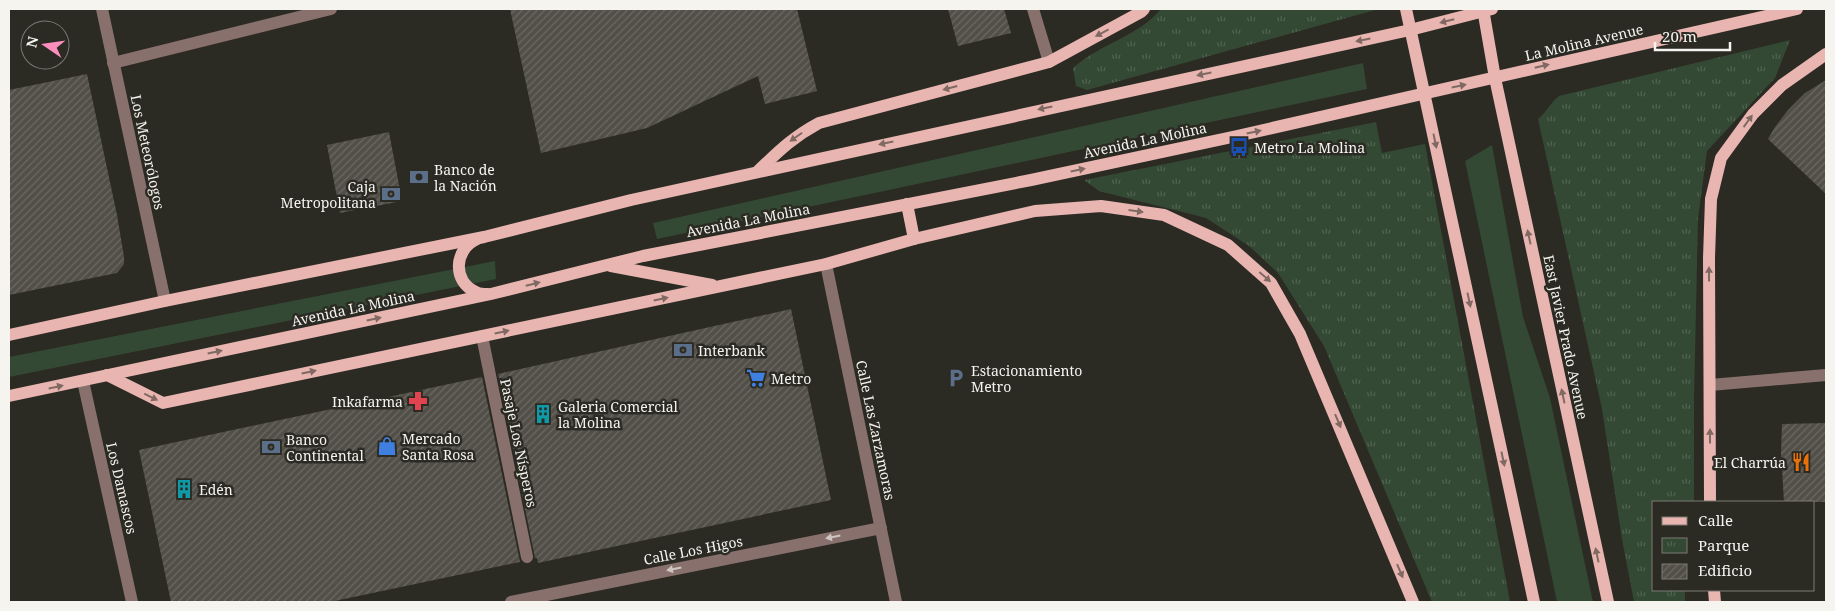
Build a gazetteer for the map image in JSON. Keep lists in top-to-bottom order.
{
  "streets": {
    "main road": ["La Molina Avenue", "Avenida La Molina", "East Javier Prado Avenue"],
    "street": [
      "Los Meteorólogos",
      "Calle Las Zarzamoras",
      "Pasaje Los Nísperos",
      "Los Damascos",
      "Calle Los Higos"
    ]
  },
  "crossings": [
    ["La Molina Avenue", "Avenida La Molina"],
    ["La Molina Avenue", "East Javier Prado Avenue"],
    ["Avenida La Molina", "East Javier Prado Avenue"],
    ["Avenida La Molina", "Los Damascos"],
    ["Calle Las Zarzamoras", "Calle Los Higos"]
  ],
  "one_way": ["La Molina Avenue", "Calle Los Higos"],
  "places": {
    "bus stop": ["Metro La Molina"],
    "bank": [
      "Banco de la Nación",
      "Caja Metropolitana",
      "Interbank",
      "Banco Continental"
    ],
    "supermarket": ["Metro"],
    "parking": ["Estacionamiento Metro"],
    "pharmacy": ["Inkafarma"],
    "building": ["Galeria Comercial la Molina", "Edén"],
    "shop": ["Mercado Santa Rosa"],
    "restaurant": ["El Charrúa"]
  },
  "legend": ["Calle", "Parque", "Edificio"],
  "scale_bar": "20 m",
  "north": "left"
}
